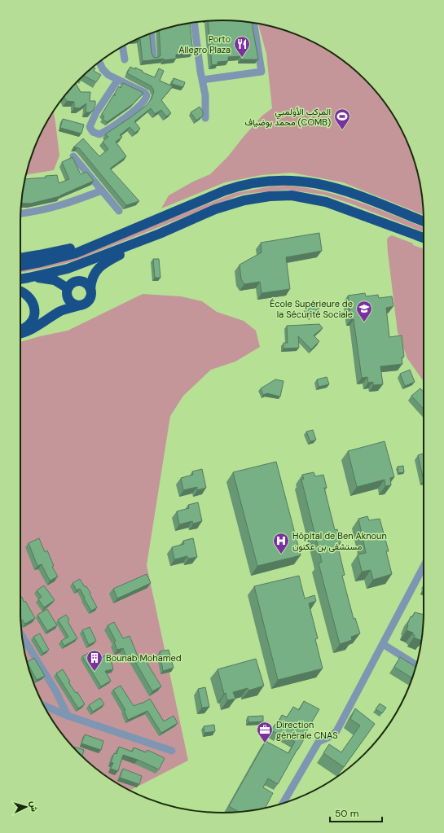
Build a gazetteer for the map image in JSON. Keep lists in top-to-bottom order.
{
  "places": {
    "restaurant": ["Porto Allegro Plaza"],
    "sports": ["المركب الأولمبي محمد بوضياف (COMB)"],
    "school or university": ["École Supérieure de la Sécurité Sociale"],
    "hospital": ["Hôpital de Ben Aknoun مستشفى بن عكنون"],
    "building": ["Bounab Mohamed"],
    "office": ["Direction générale CNAS"]
  },
  "scale_bar": "50 m",
  "north": "right"
}
